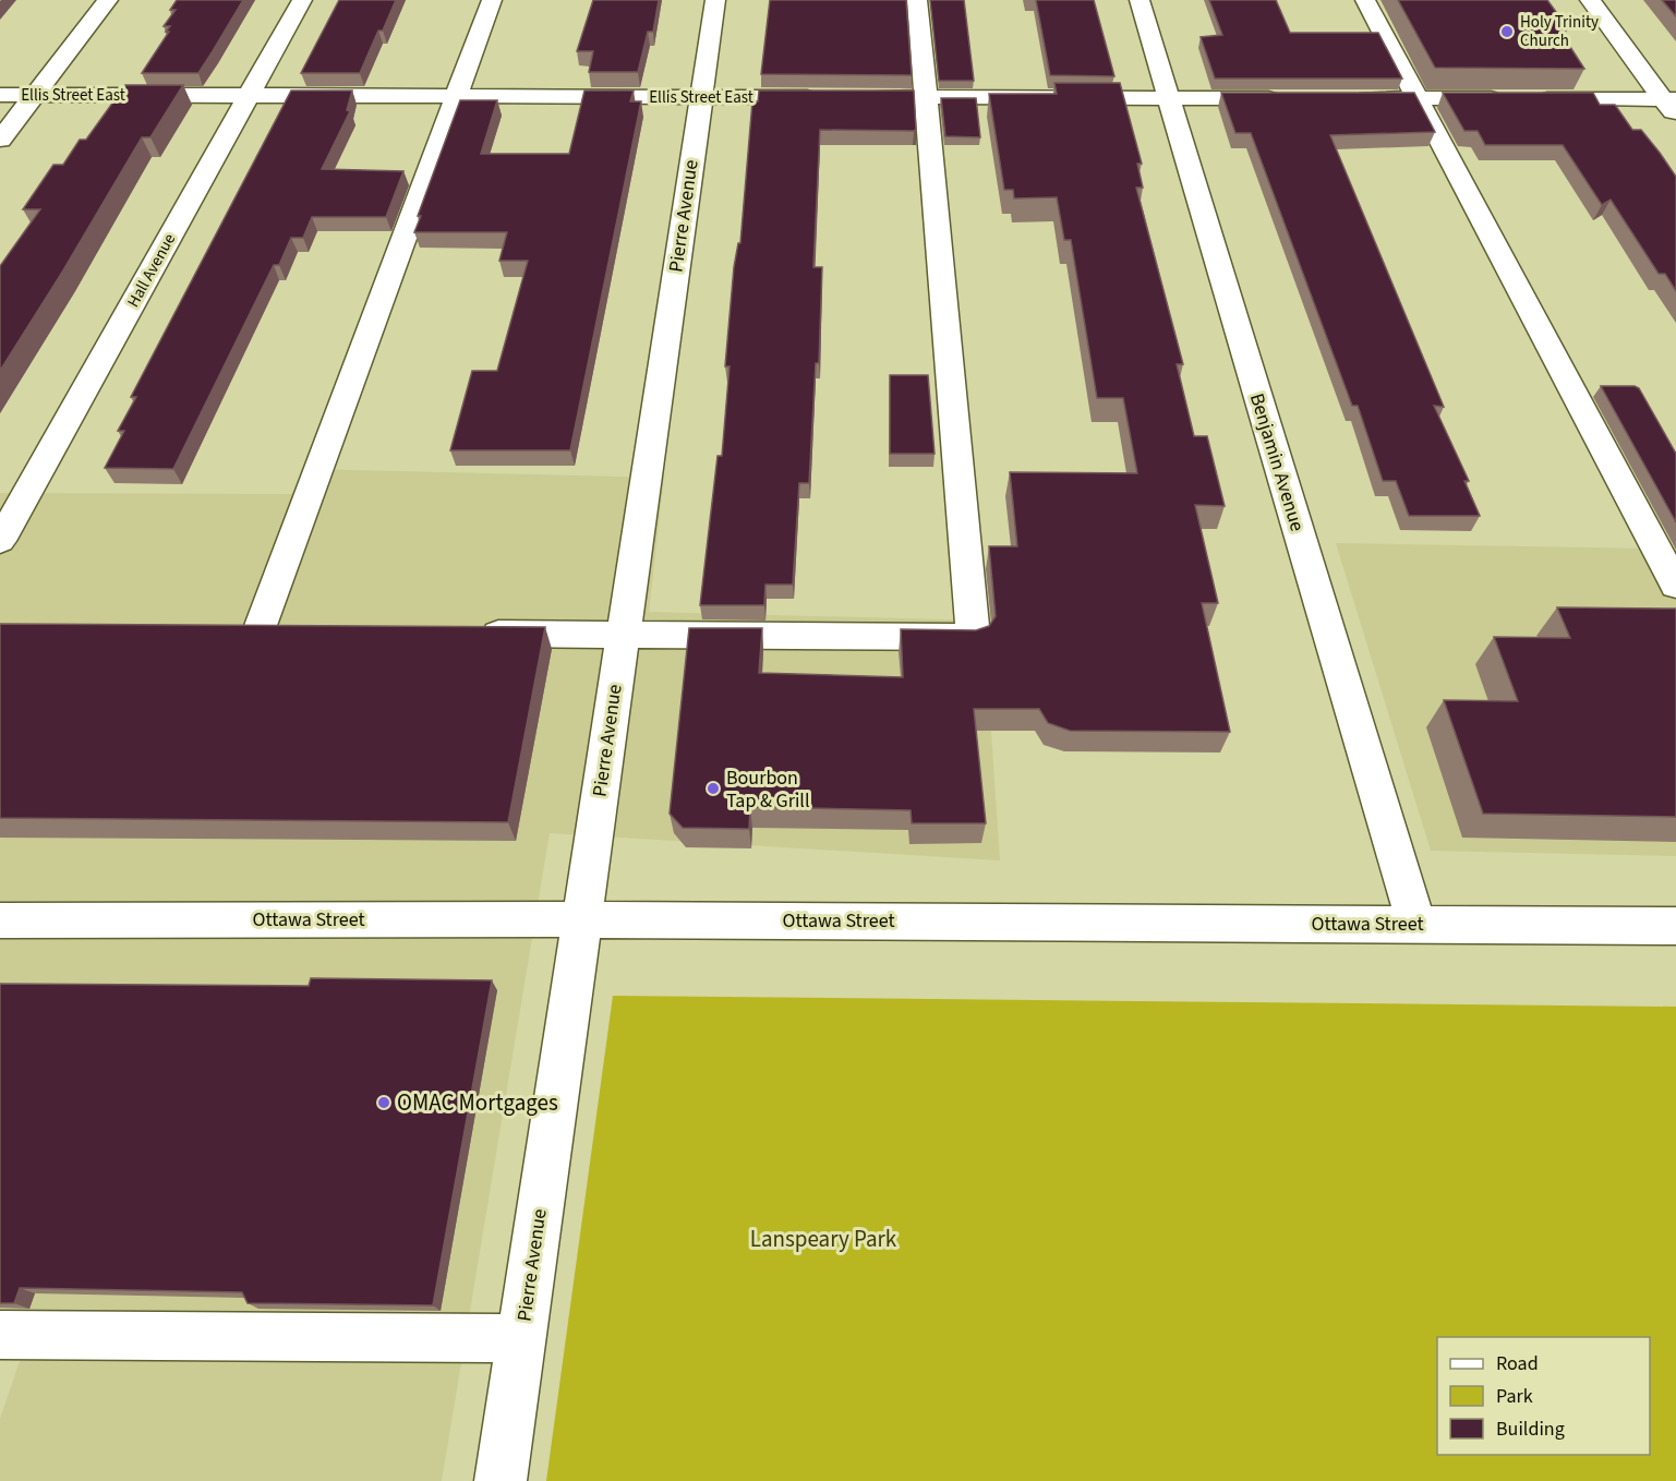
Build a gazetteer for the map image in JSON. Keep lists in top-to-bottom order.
{
  "streets": {
    "street": [
      "Ellis Street East",
      "Pierre Avenue",
      "Hall Avenue",
      "Benjamin Avenue",
      "Ottawa Street"
    ]
  },
  "crossings": [
    ["Ellis Street East", "Pierre Avenue"],
    ["Ellis Street East", "Hall Avenue"],
    ["Pierre Avenue", "Ottawa Street"],
    ["Benjamin Avenue", "Ottawa Street"]
  ],
  "parks": ["Lanspeary Park"],
  "places": ["Holy Trinity Church", "Bourbon Tap & Grill", "OMAC Mortgages"],
  "legend": ["Road", "Park", "Building"]
}
